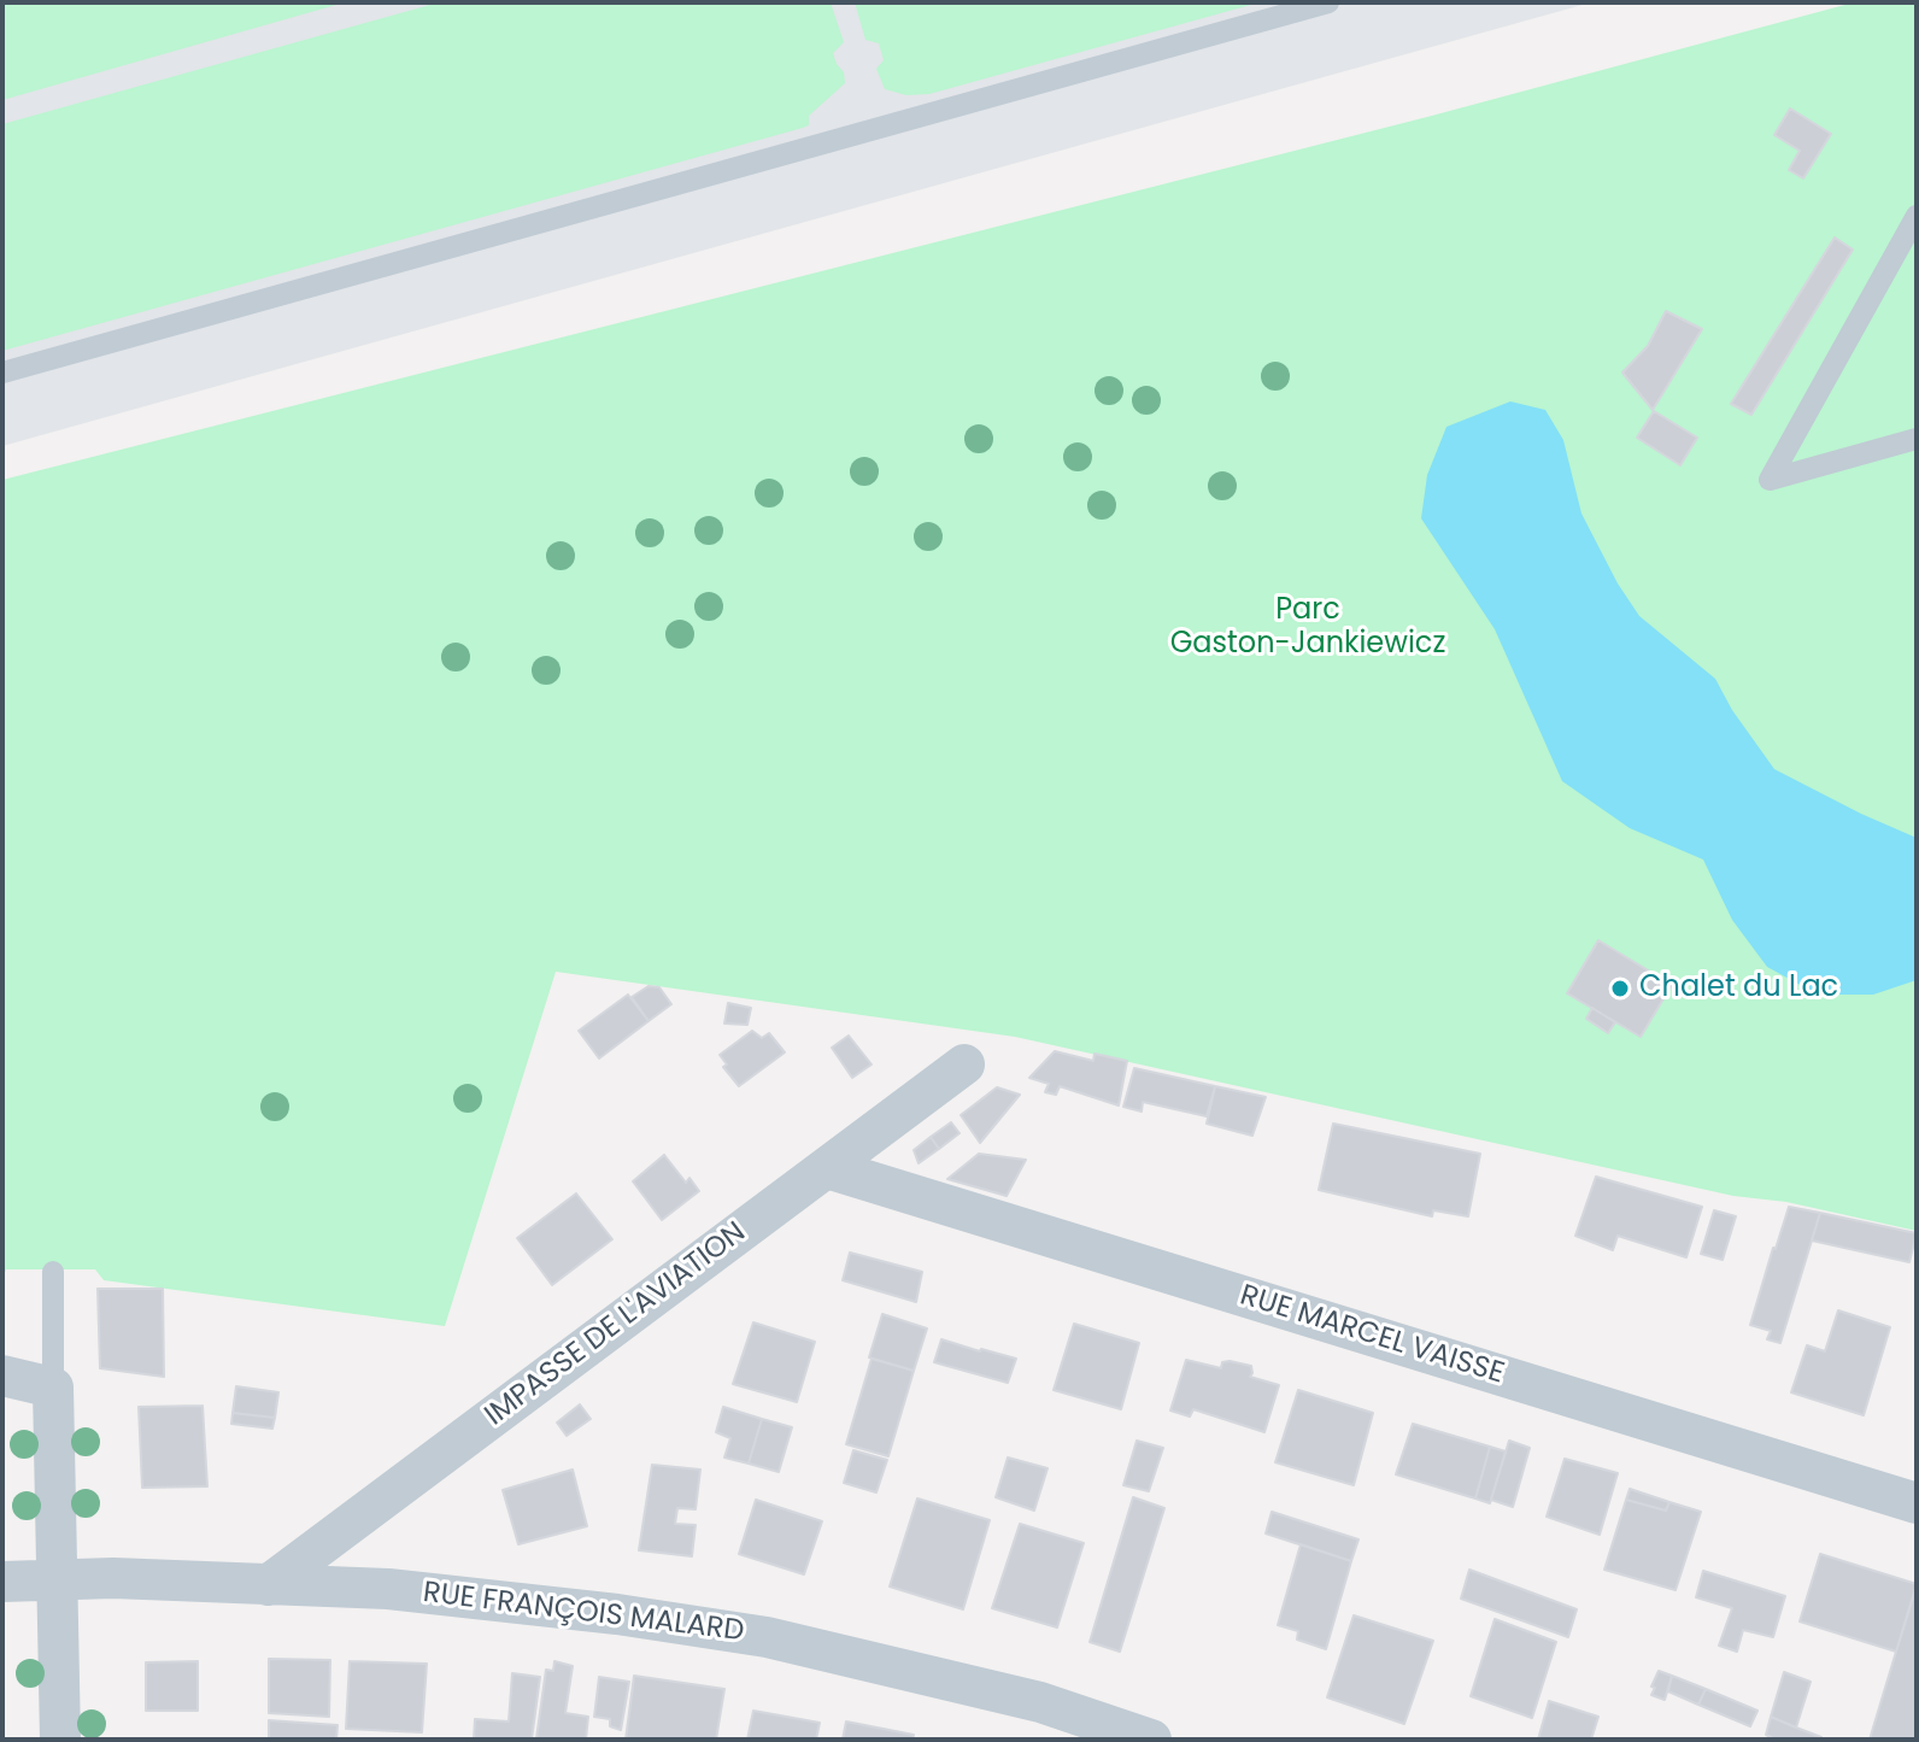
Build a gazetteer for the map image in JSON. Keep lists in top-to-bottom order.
{
  "streets": {
    "street": ["IMPASSE DE L'AVIATION", "RUE MARCEL VAISSE", "RUE FRANÇOIS MALARD"]
  },
  "crossings": [
    ["IMPASSE DE L'AVIATION", "RUE MARCEL VAISSE"],
    ["IMPASSE DE L'AVIATION", "RUE FRANÇOIS MALARD"]
  ],
  "parks": ["Parc Gaston-Jankiewicz"],
  "places": ["Chalet du Lac"]
}
